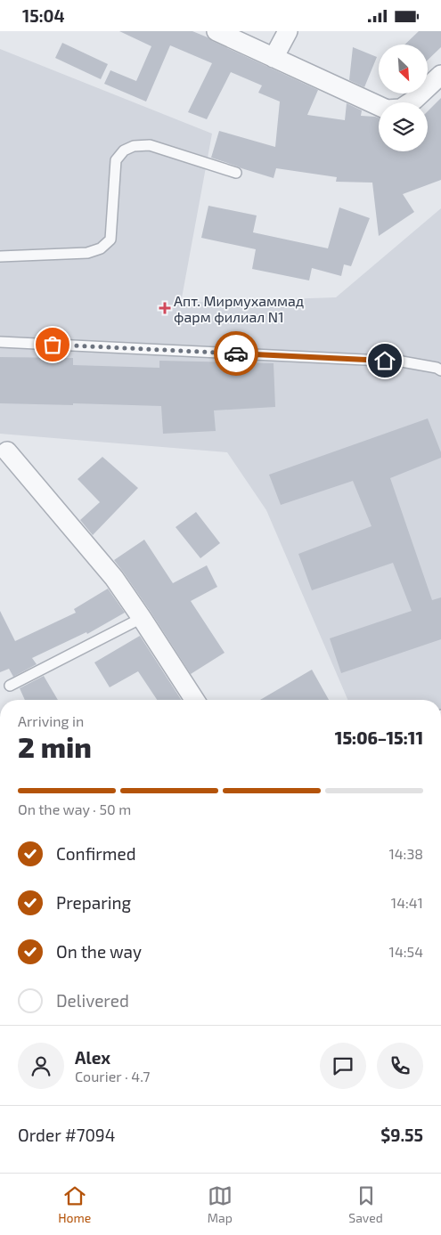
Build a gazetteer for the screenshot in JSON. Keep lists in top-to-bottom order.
{
  "places": {
    "health": ["Апт. Мирмухаммад фарм филиал N1"]
  },
  "north": "bottom right",
  "page": {
    "status": "15:04",
    "heading": ["2 min", "Arriving in", "15:06–15:11"],
    "panel": [
      "Alex",
      "Courier · 4.7",
      "Order #7094",
      "$9.55"
    ],
    "bar": "On the way · 50 m",
    "list": [
      ["Confirmed", "14:38"],
      ["Preparing", "14:41"],
      ["On the way", "14:54"],
      "Delivered"
    ],
    "tabs": ["Home", "Map", "Saved"]
  }
}
